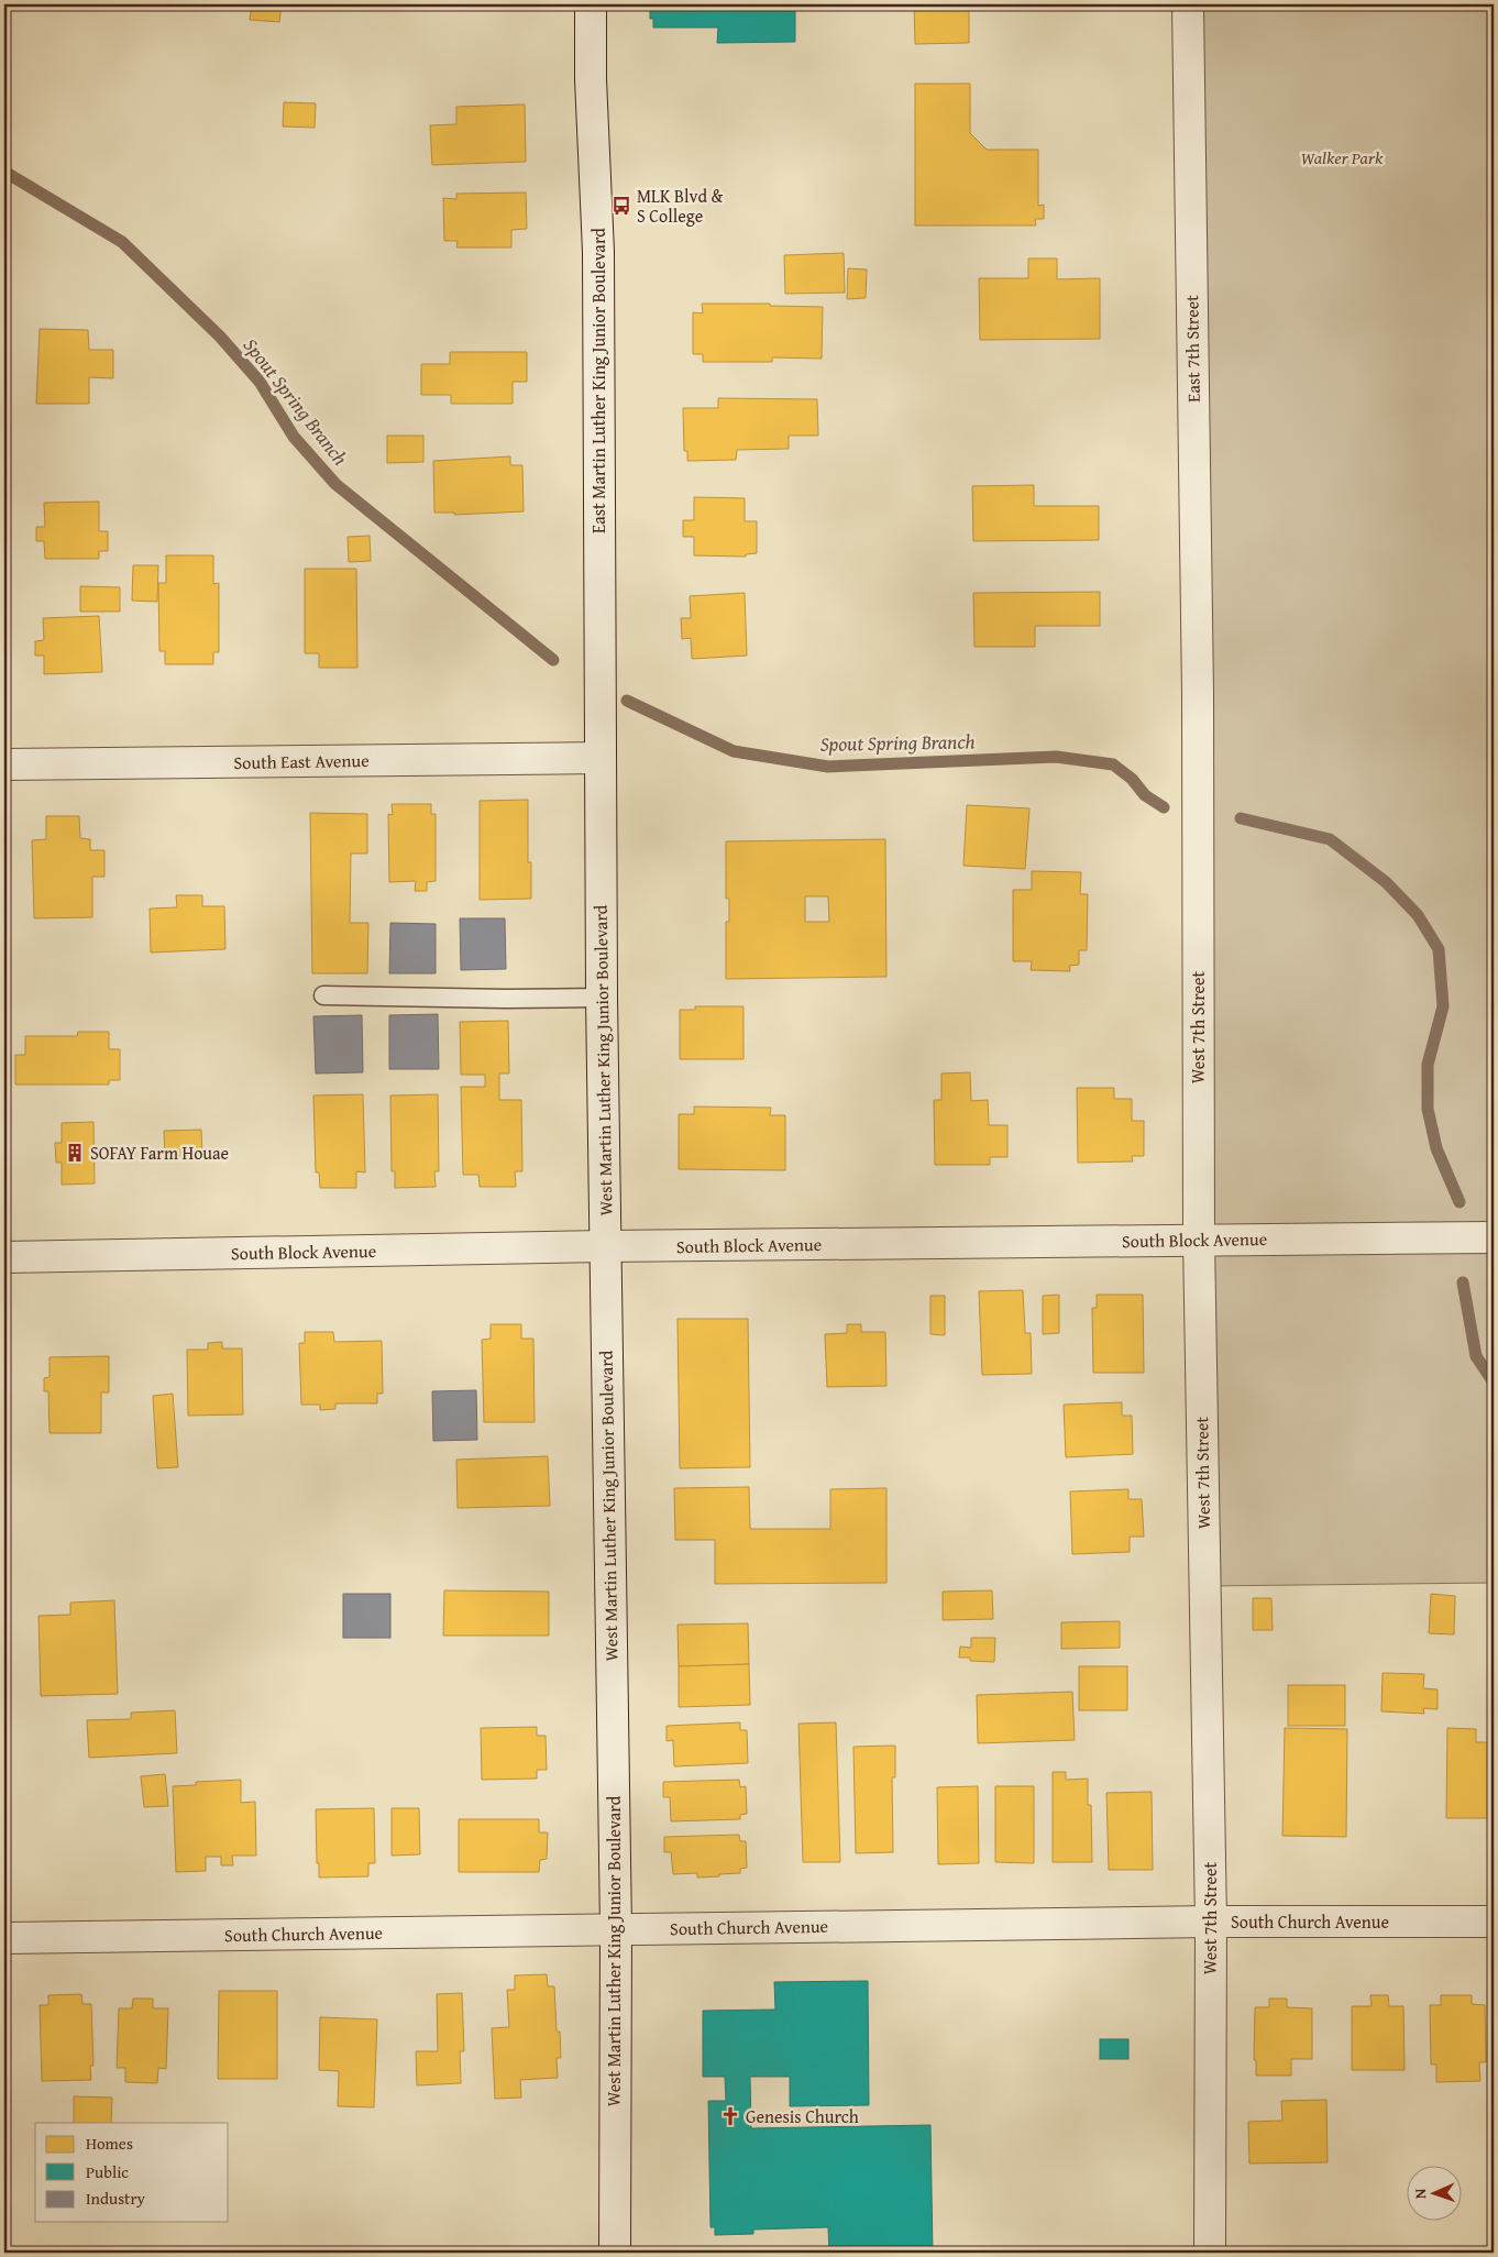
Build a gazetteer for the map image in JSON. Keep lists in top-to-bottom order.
{
  "streets": {
    "street": [
      "East 7th Street",
      "East Martin Luther King Junior Boulevard",
      "South East Avenue",
      "West 7th Street",
      "West Martin Luther King Junior Boulevard",
      "South Block Avenue",
      "South Church Avenue"
    ]
  },
  "crossings": [
    ["East 7th Street", "West 7th Street"],
    ["East Martin Luther King Junior Boulevard", "South East Avenue"],
    ["East Martin Luther King Junior Boulevard", "West Martin Luther King Junior Boulevard"],
    ["South East Avenue", "West Martin Luther King Junior Boulevard"],
    ["West 7th Street", "South Block Avenue"],
    ["West 7th Street", "South Church Avenue"],
    ["West Martin Luther King Junior Boulevard", "South Block Avenue"],
    ["West Martin Luther King Junior Boulevard", "South Church Avenue"]
  ],
  "water": ["Spout Spring Branch"],
  "parks": ["Walker Park"],
  "places": {
    "bus stop": ["MLK Blvd & S College"],
    "building": ["SOFAY Farm Houae"],
    "church": ["Genesis Church"]
  },
  "legend": ["Homes", "Public", "Industry"],
  "north": "left"
}
